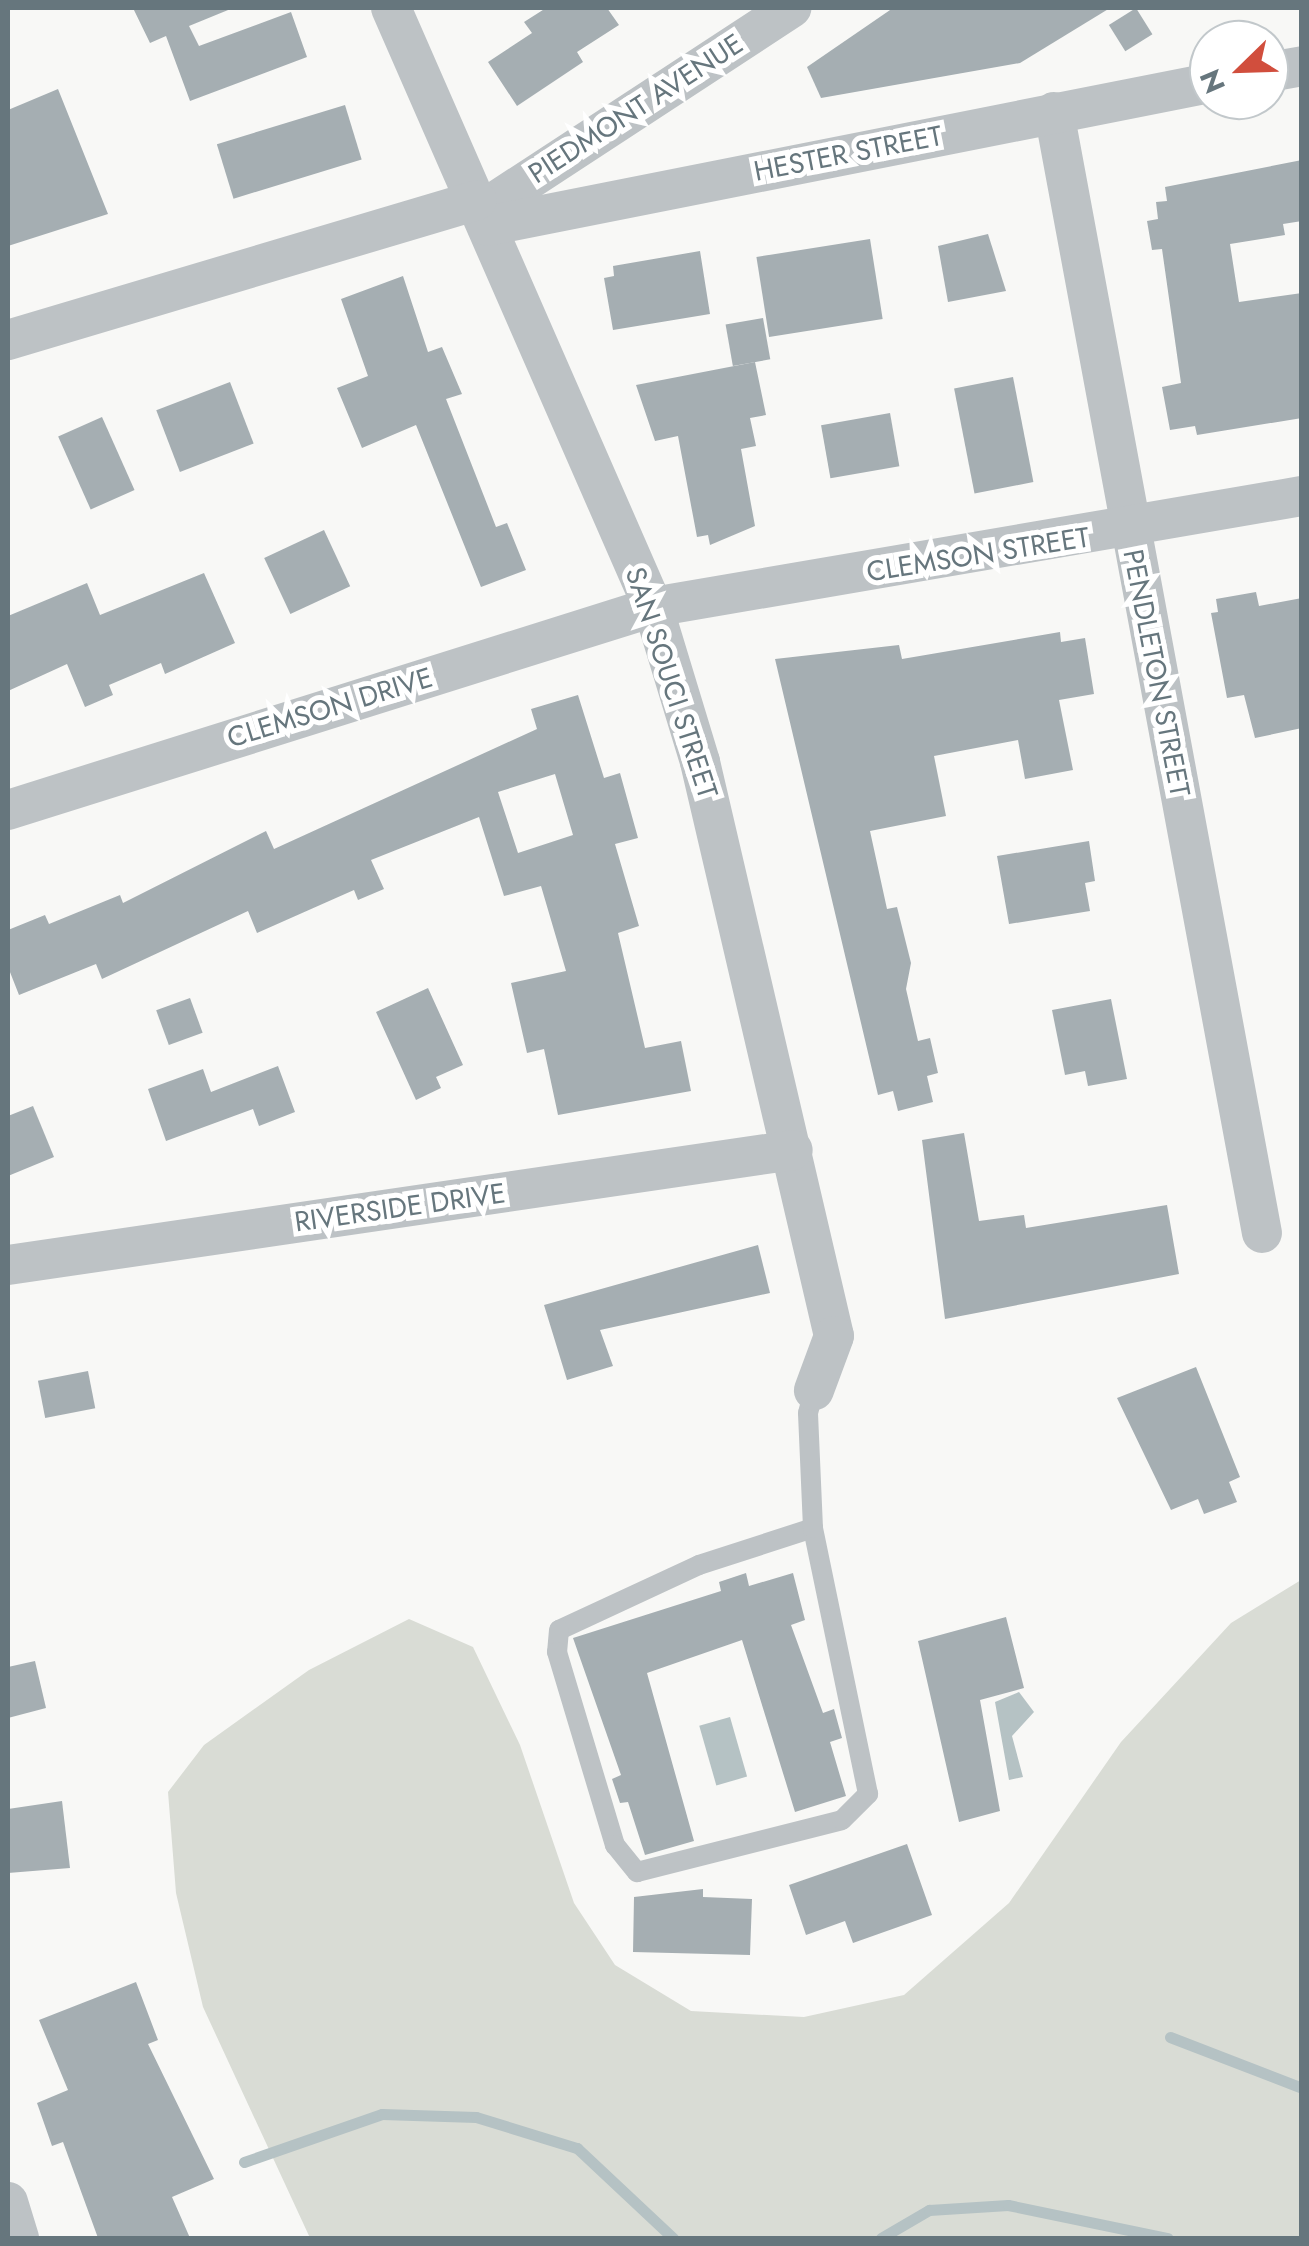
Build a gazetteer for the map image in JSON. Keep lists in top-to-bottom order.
{
  "streets": {
    "street": [
      "PIEDMONT AVENUE",
      "HESTER STREET",
      "CLEMSON STREET",
      "PENDLETON STREET",
      "SAN SOUCI STREET",
      "CLEMSON DRIVE",
      "RIVERSIDE DRIVE"
    ]
  },
  "crossings": [
    ["PIEDMONT AVENUE", "HESTER STREET"],
    ["PIEDMONT AVENUE", "SAN SOUCI STREET"],
    ["HESTER STREET", "PENDLETON STREET"],
    ["HESTER STREET", "SAN SOUCI STREET"],
    ["CLEMSON STREET", "PENDLETON STREET"],
    ["CLEMSON STREET", "SAN SOUCI STREET"],
    ["CLEMSON STREET", "CLEMSON DRIVE"],
    ["SAN SOUCI STREET", "CLEMSON DRIVE"],
    ["SAN SOUCI STREET", "RIVERSIDE DRIVE"]
  ],
  "north": "bottom left"
}
